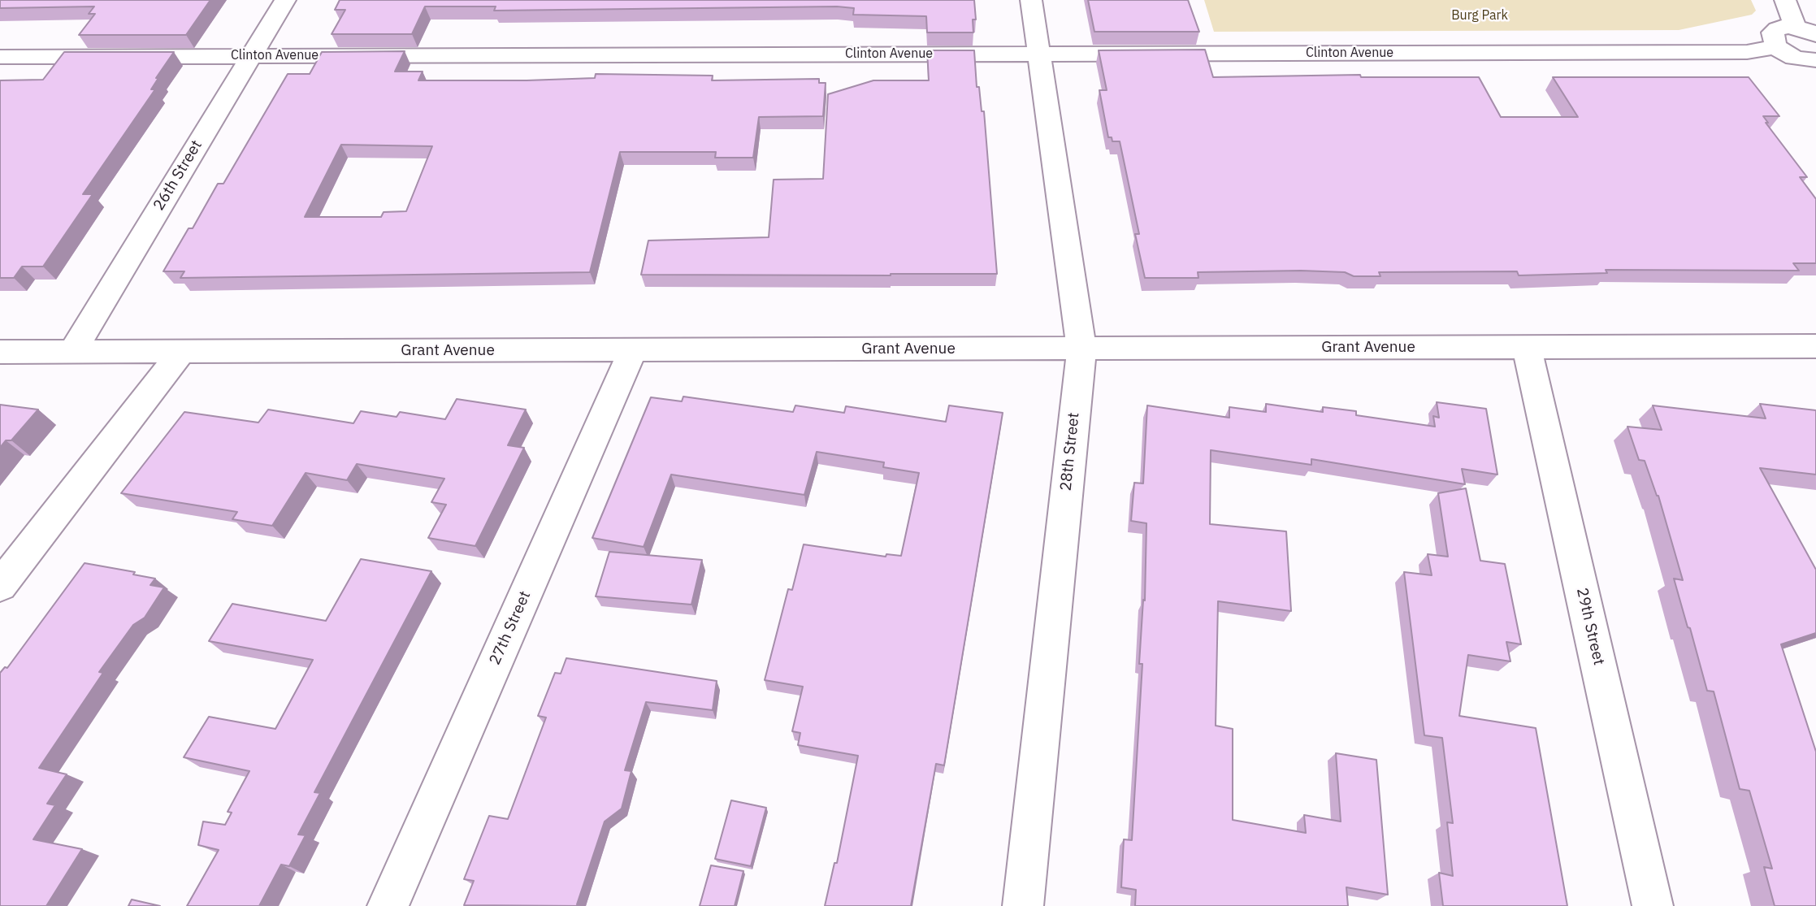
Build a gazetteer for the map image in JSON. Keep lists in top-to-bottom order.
{
  "streets": {
    "street": [
      "Clinton Avenue",
      "26th Street",
      "Grant Avenue",
      "28th Street",
      "29th Street",
      "27th Street"
    ]
  },
  "crossings": [
    ["Clinton Avenue", "26th Street"],
    ["Clinton Avenue", "28th Street"],
    ["26th Street", "Grant Avenue"],
    ["Grant Avenue", "28th Street"],
    ["Grant Avenue", "29th Street"],
    ["Grant Avenue", "27th Street"]
  ],
  "parks": ["Burg Park"]
}
